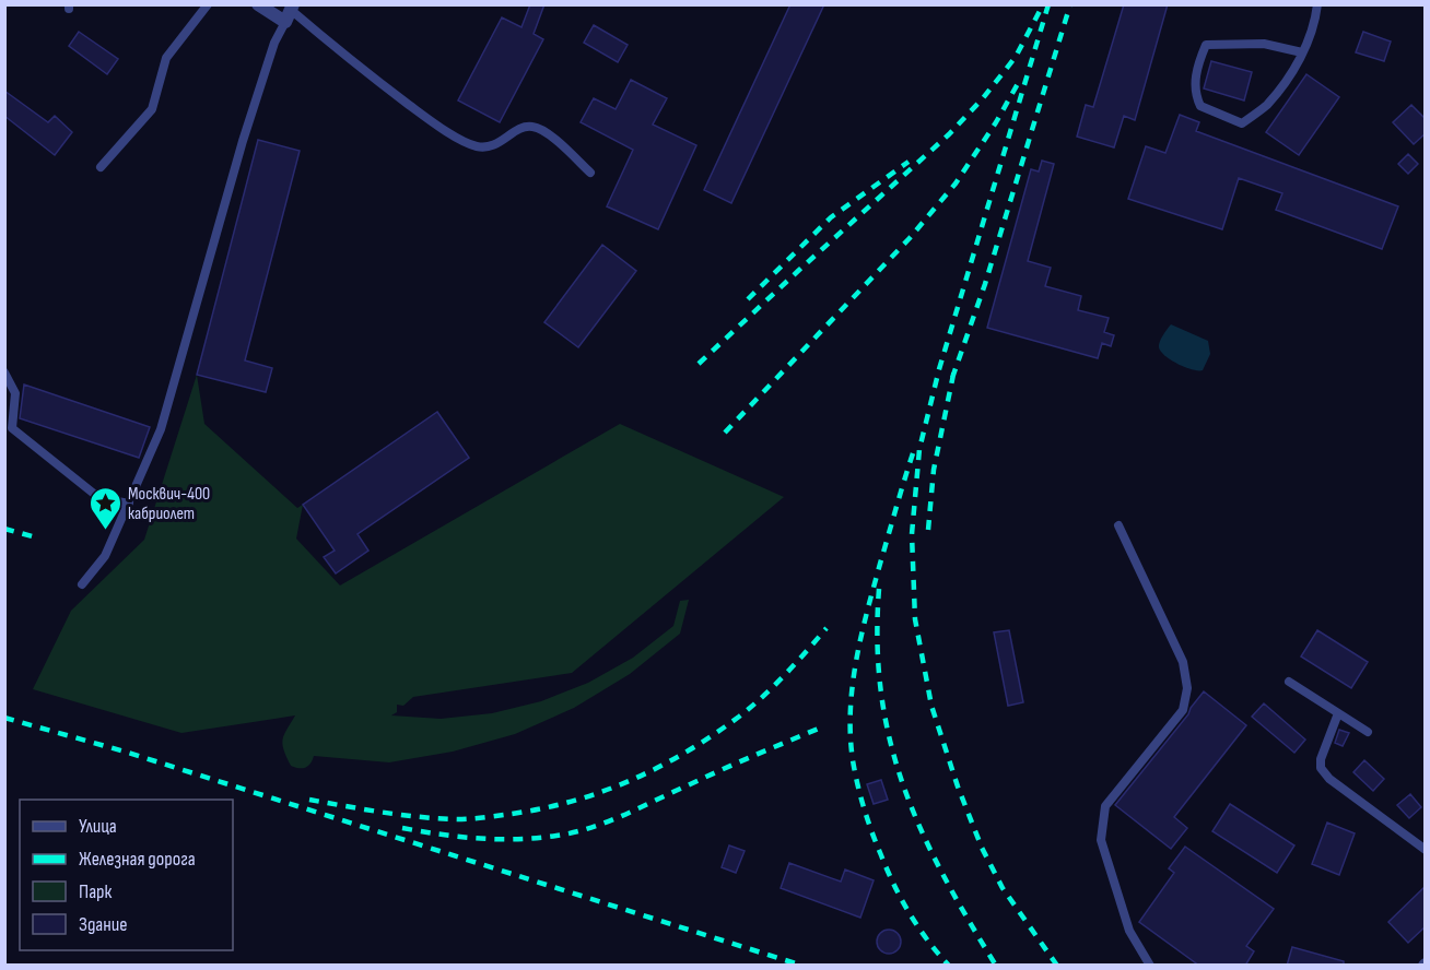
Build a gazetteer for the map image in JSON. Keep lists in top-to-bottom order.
{
  "places": {
    "place": ["Москвич-400 кабриолет"]
  },
  "legend": [
    "Улица",
    "Железная дорога",
    "Парк",
    "Здание"
  ]
}
